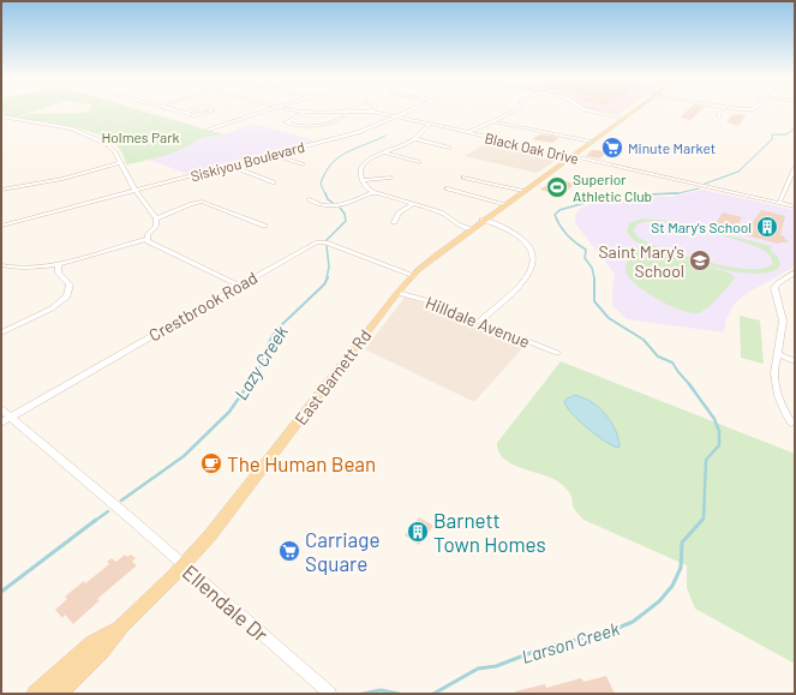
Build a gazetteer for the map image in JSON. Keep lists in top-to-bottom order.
{
  "streets": {
    "main road": ["East Barnett Rd"],
    "street": [
      "Black Oak Drive",
      "Siskiyou Boulevard",
      "Crestbrook Road",
      "Hilldale Avenue",
      "Ellendale Dr"
    ]
  },
  "crossings": [
    ["Black Oak Drive", "Siskiyou Boulevard"],
    ["Black Oak Drive", "East Barnett Rd"],
    ["Crestbrook Road", "East Barnett Rd"],
    ["Crestbrook Road", "Ellendale Dr"],
    ["Hilldale Avenue", "East Barnett Rd"],
    ["East Barnett Rd", "Ellendale Dr"]
  ],
  "water": ["Lazy Creek", "Larson Creek"],
  "parks": ["Holmes Park"],
  "places": {
    "supermarket": ["Minute Market", "Carriage Square"],
    "sports": ["Superior Athletic Club"],
    "building": ["St Mary's School", "Barnett Town Homes"],
    "school or university": ["Saint Mary's School"],
    "cafe": ["The Human Bean"]
  }
}
